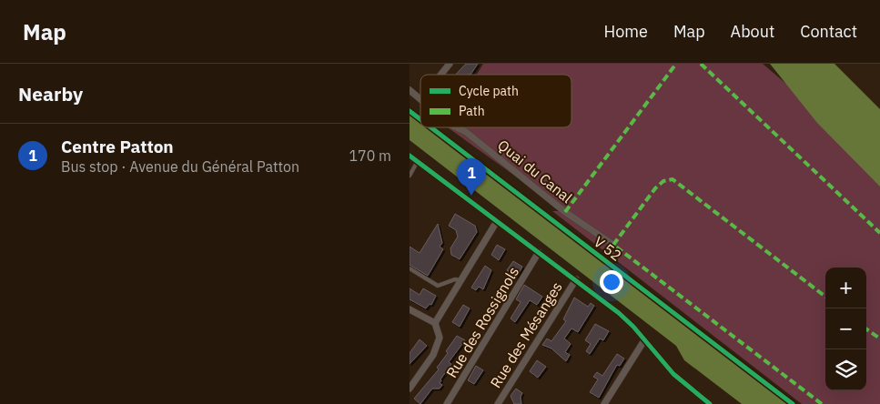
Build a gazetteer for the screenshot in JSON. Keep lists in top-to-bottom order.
{
  "streets": {
    "street": ["Quai du Canal", "Rue des Rossignols", "Rue des Mésanges"],
    "cycle path": ["V 52"]
  },
  "legend": ["Cycle path", "Path"],
  "page": {
    "header": "Map",
    "nav": [
      "Home",
      "Map",
      "About",
      "Contact"
    ],
    "heading": "Nearby",
    "list": [
      {
        "mark": "1",
        "name": "Centre Patton",
        "note": "Bus stop · Avenue du Général Patton",
        "value": "170 m"
      }
    ],
    "pins": "1",
    "map_buttons": ["+", "−"]
  }
}
